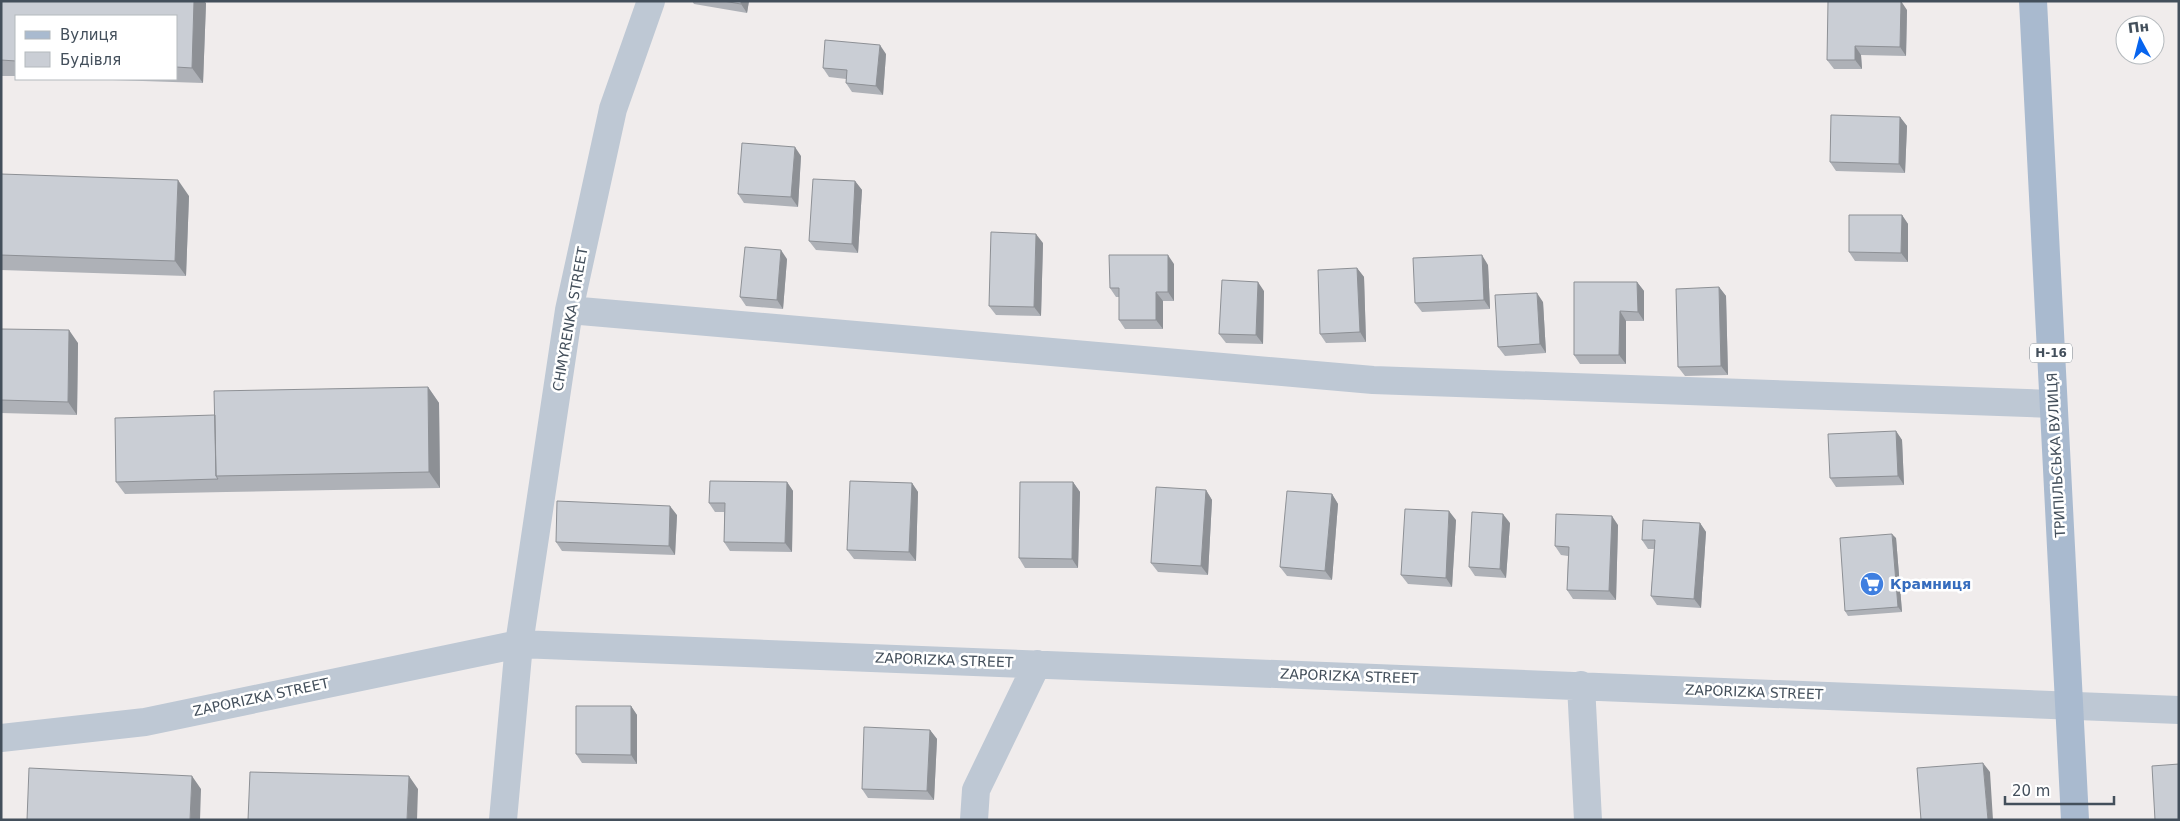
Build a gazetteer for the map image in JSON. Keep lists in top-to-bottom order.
{
  "streets": {
    "main road": ["Н-16", "ТРИПІЛЬСЬКА ВУЛИЦЯ"],
    "street": ["CHMYRENKA STREET", "ZAPORIZKA STREET"]
  },
  "crossings": [
    ["CHMYRENKA STREET", "ZAPORIZKA STREET"],
    ["ТРИПІЛЬСЬКА ВУЛИЦЯ", "ZAPORIZKA STREET"]
  ],
  "places": {
    "supermarket": ["Крамниця"]
  },
  "legend": ["Вулиця", "Будівля"],
  "scale_bar": "20 m",
  "north": "top"
}
